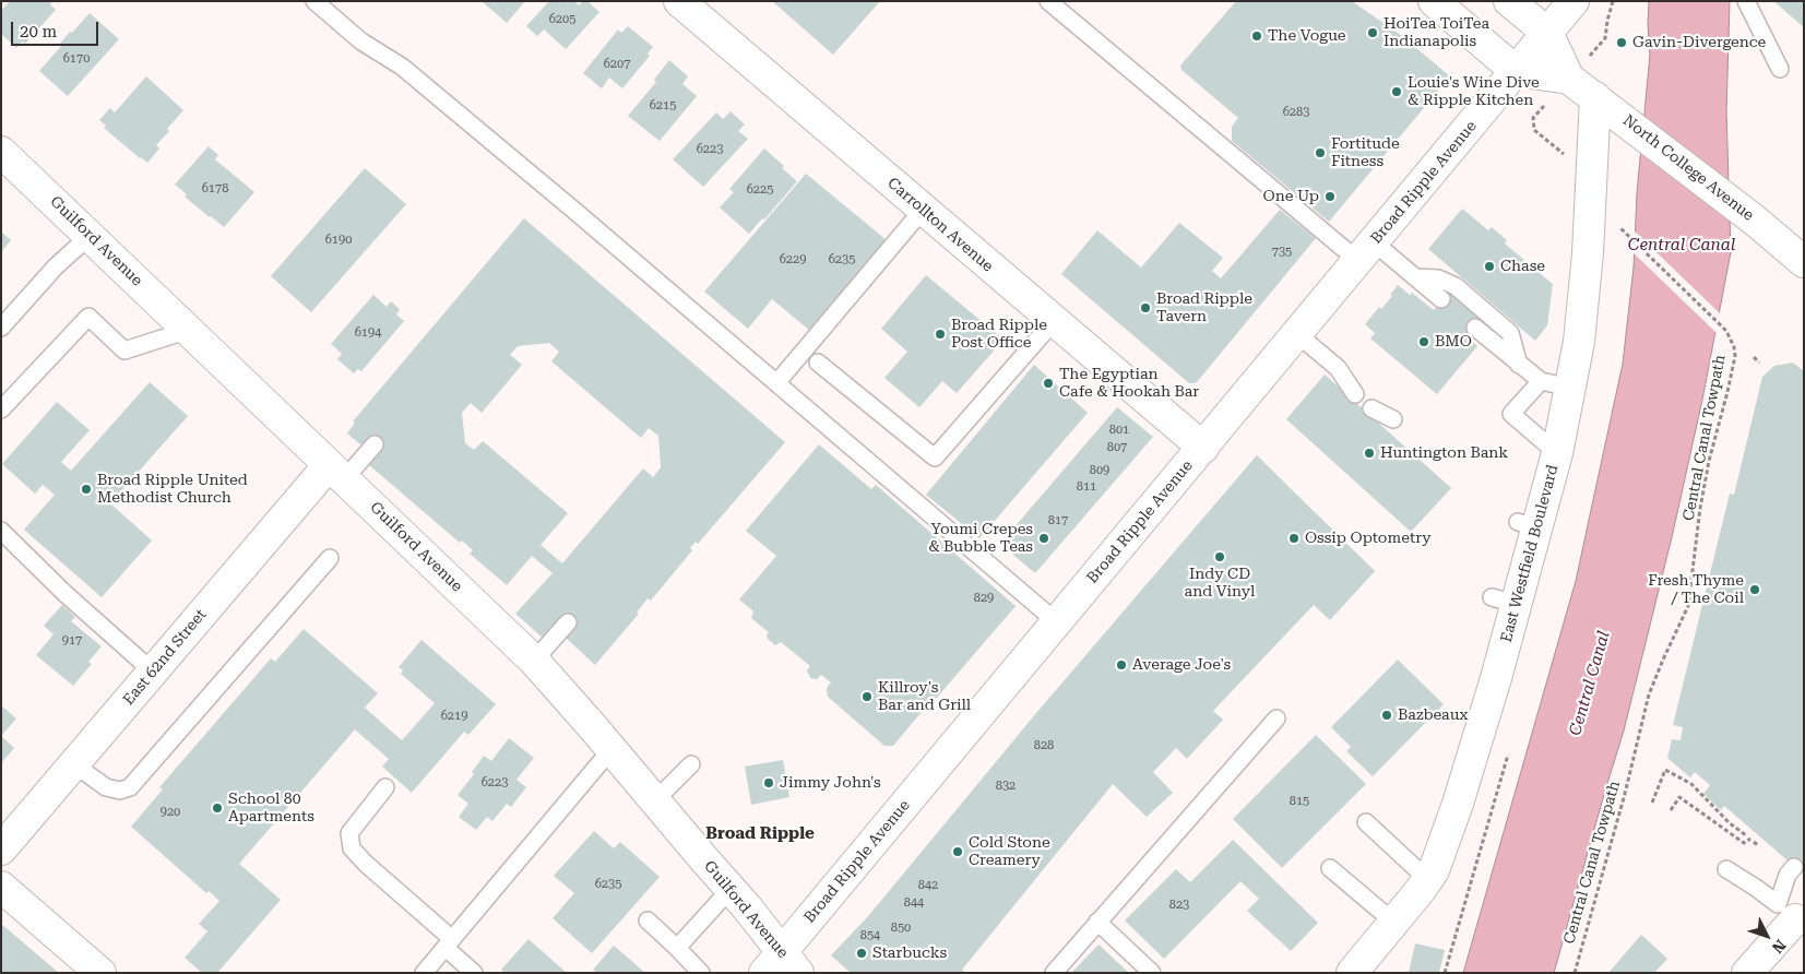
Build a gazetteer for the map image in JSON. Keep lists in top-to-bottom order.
{
  "streets": {
    "street": [
      "North College Avenue",
      "Broad Ripple Avenue",
      "Carrollton Avenue",
      "Guilford Avenue",
      "East Westfield Boulevard",
      "East 62nd Street"
    ],
    "path": ["Central Canal Towpath"]
  },
  "crossings": [
    ["North College Avenue", "Broad Ripple Avenue"],
    ["North College Avenue", "East Westfield Boulevard"],
    ["Broad Ripple Avenue", "Carrollton Avenue"],
    ["Broad Ripple Avenue", "Guilford Avenue"],
    ["Guilford Avenue", "East 62nd Street"]
  ],
  "districts": ["Broad Ripple"],
  "water": ["Central Canal"],
  "places": [
    "HoiTea ToiTea Indianapolis",
    "The Vogue",
    "Gavin-Divergence",
    "Louie's Wine Dive & Ripple Kitchen",
    "Fortitude Fitness",
    "One Up",
    "Chase",
    "Broad Ripple Tavern",
    "Broad Ripple Post Office",
    "BMO",
    "The Egyptian Cafe & Hookah Bar",
    "Huntington Bank",
    "Broad Ripple United Methodist Church",
    "Youmi Crepes & Bubble Teas",
    "Ossip Optometry",
    "Indy CD and Vinyl",
    "Fresh Thyme / The Coil",
    "Average Joe's",
    "Killroy's Bar and Grill",
    "Bazbeaux",
    "Jimmy John's",
    "School 80 Apartments",
    "Cold Stone Creamery",
    "Starbucks"
  ],
  "house_numbers": [
    "6205",
    "6170",
    "6207",
    "6215",
    "6283",
    "6223",
    "6178",
    "6225",
    "6190",
    "735",
    "6229",
    "6235",
    "6194",
    "801",
    "807",
    "809",
    "811",
    "817",
    "829",
    "917",
    "6219",
    "828",
    "6223",
    "832",
    "815",
    "920",
    "6235",
    "842",
    "844",
    "823",
    "850",
    "854"
  ],
  "scale_bar": "20 m",
  "north": "bottom right"
}
